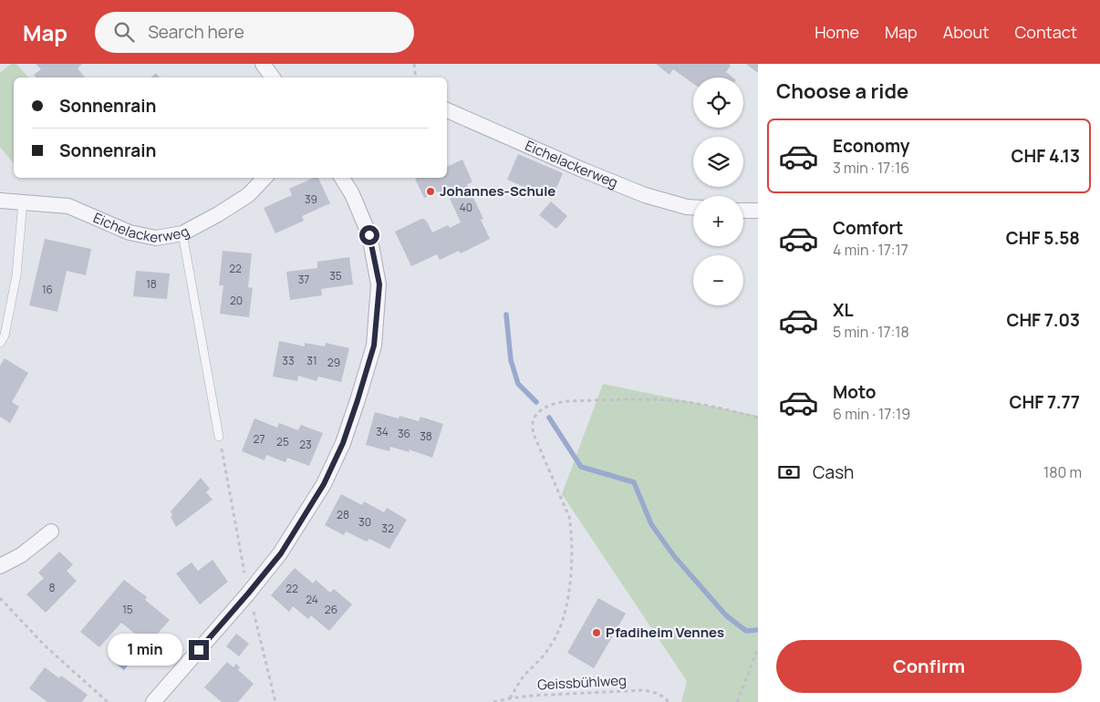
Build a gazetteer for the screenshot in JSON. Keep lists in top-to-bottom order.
{
  "streets": {
    "street": ["Eichelackerweg"],
    "path": ["Geissbühlweg"]
  },
  "places": ["Johannes-Schule", "Pfadiheim Vennes"],
  "house_numbers": [
    "39",
    "40",
    "22",
    "35",
    "37",
    "18",
    "16",
    "20",
    "33",
    "31",
    "29",
    "34",
    "36",
    "38",
    "27",
    "25",
    "23",
    "28",
    "30",
    "32",
    "8",
    "22",
    "24",
    "15",
    "26"
  ],
  "page": {
    "header": "Map",
    "search": "Search here",
    "nav": [
      "Home",
      "Map",
      "About",
      "Contact"
    ],
    "heading": "Choose a ride",
    "map_buttons": ["+", "−"],
    "banner": ["Sonnenrain", "Sonnenrain"],
    "list": [
      {
        "name": "Economy",
        "note": "3 min · 17:16",
        "value": "CHF 4.13"
      },
      {
        "name": "Comfort",
        "note": "4 min · 17:17",
        "value": "CHF 5.58"
      },
      {
        "name": "XL",
        "note": "5 min · 17:18",
        "value": "CHF 7.03"
      },
      {
        "name": "Moto",
        "note": "6 min · 17:19",
        "value": "CHF 7.77"
      }
    ],
    "pay": ["Cash", "180 m"],
    "buttons": "Confirm",
    "bubble": "1 min"
  }
}
